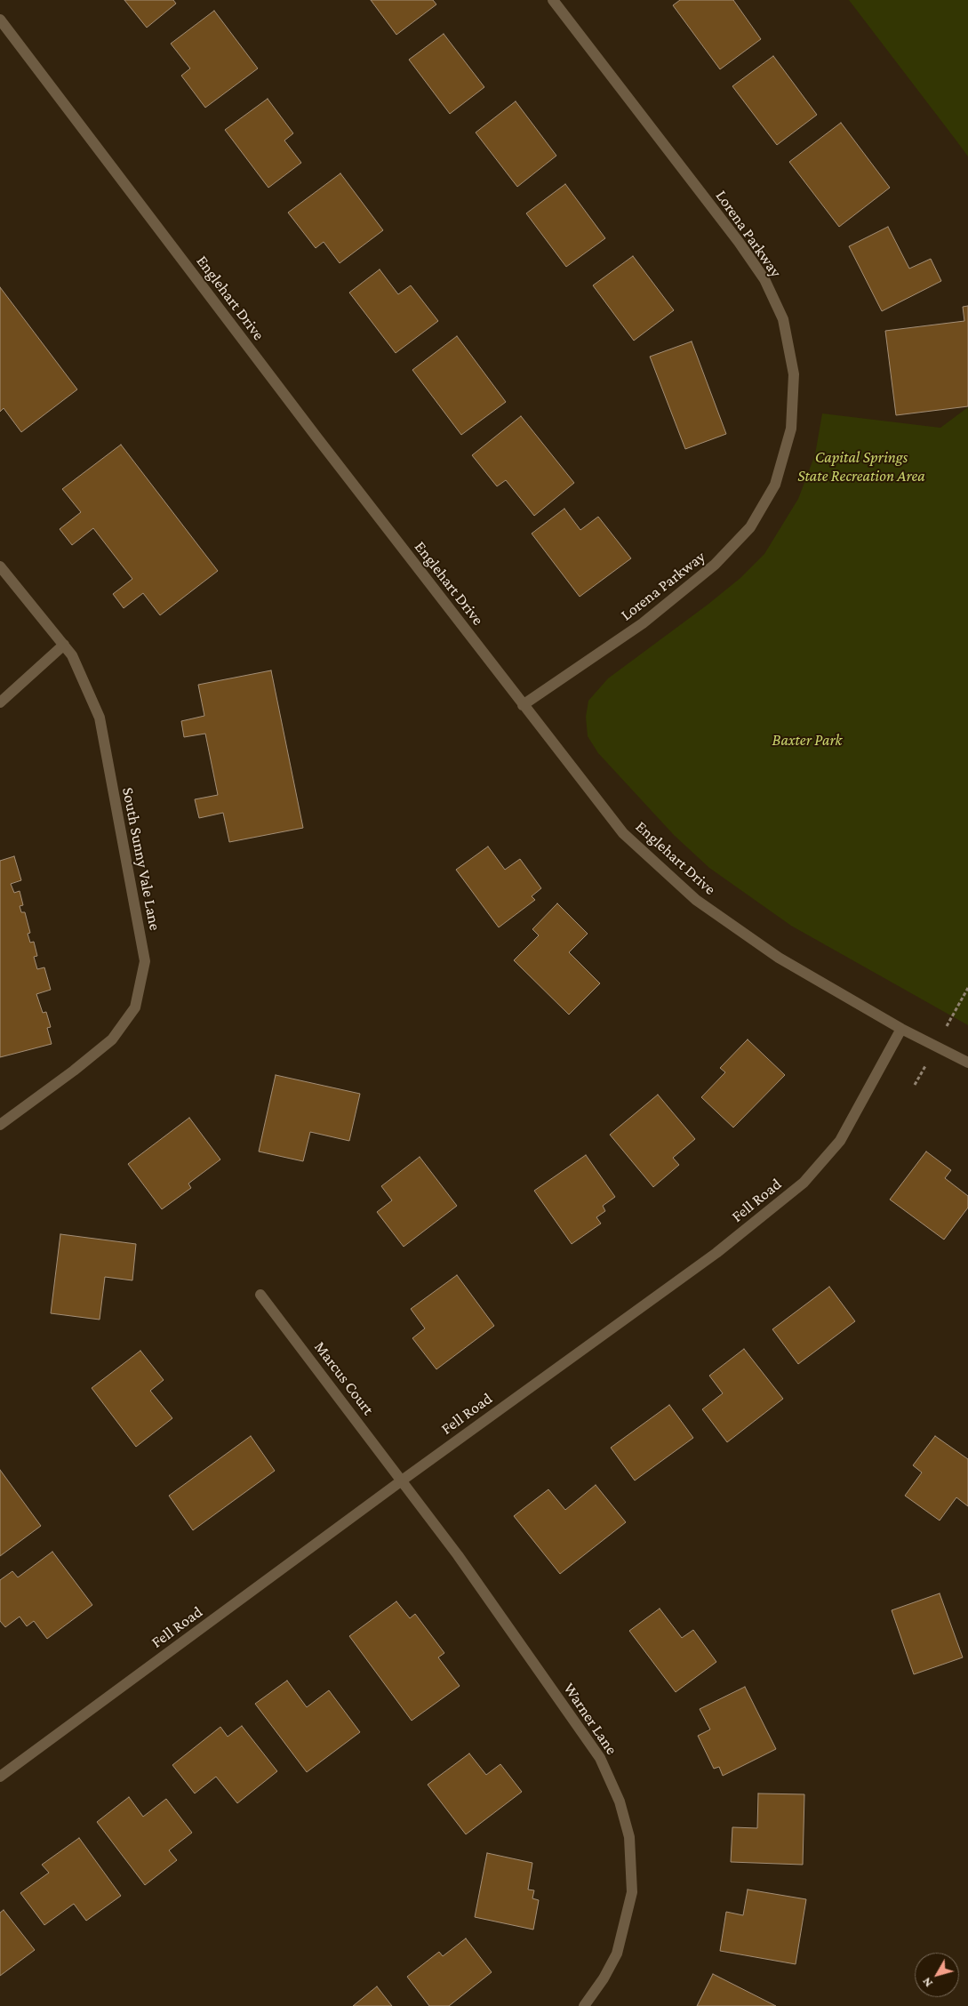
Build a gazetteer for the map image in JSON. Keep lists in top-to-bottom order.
{
  "streets": {
    "street": [
      "Lorena Parkway",
      "Englehart Drive",
      "South Sunny Vale Lane",
      "Fell Road",
      "Marcus Court",
      "Warner Lane"
    ]
  },
  "crossings": [
    ["Lorena Parkway", "Englehart Drive"],
    ["Englehart Drive", "Fell Road"],
    ["Fell Road", "Marcus Court"],
    ["Fell Road", "Warner Lane"],
    ["Marcus Court", "Warner Lane"]
  ],
  "parks": ["Capital Springs State Recreation Area", "Baxter Park"],
  "north": "bottom left"
}
